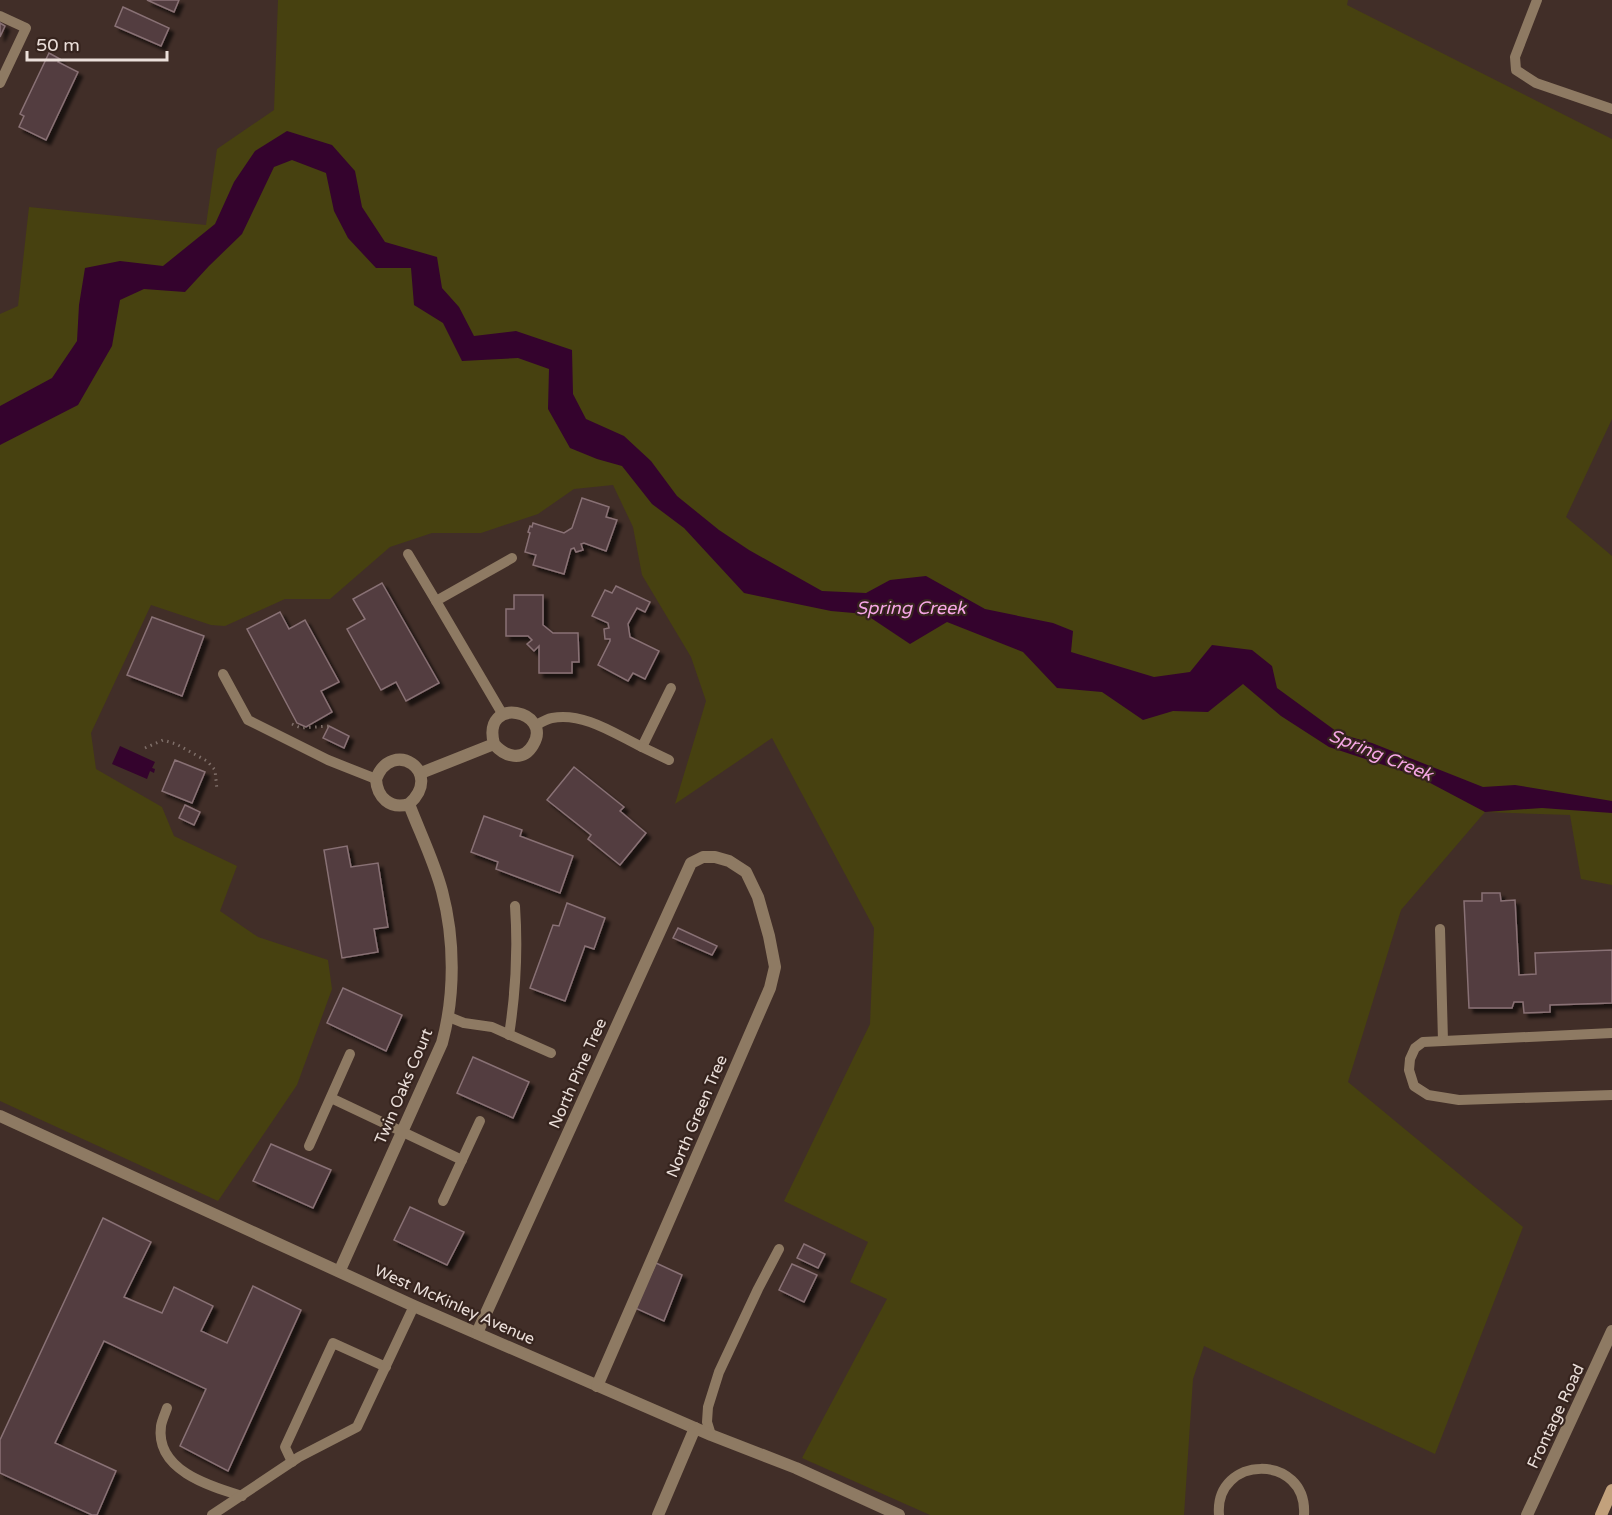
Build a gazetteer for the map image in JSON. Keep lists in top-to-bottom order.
{
  "streets": {
    "street": [
      "North Pine Tree",
      "Twin Oaks Court",
      "North Green Tree",
      "West McKinley Avenue",
      "Frontage Road"
    ]
  },
  "crossings": [
    ["North Pine Tree", "North Green Tree"],
    ["North Pine Tree", "West McKinley Avenue"],
    ["Twin Oaks Court", "West McKinley Avenue"],
    ["North Green Tree", "West McKinley Avenue"]
  ],
  "water": ["Spring Creek"],
  "scale_bar": "50 m"
}
